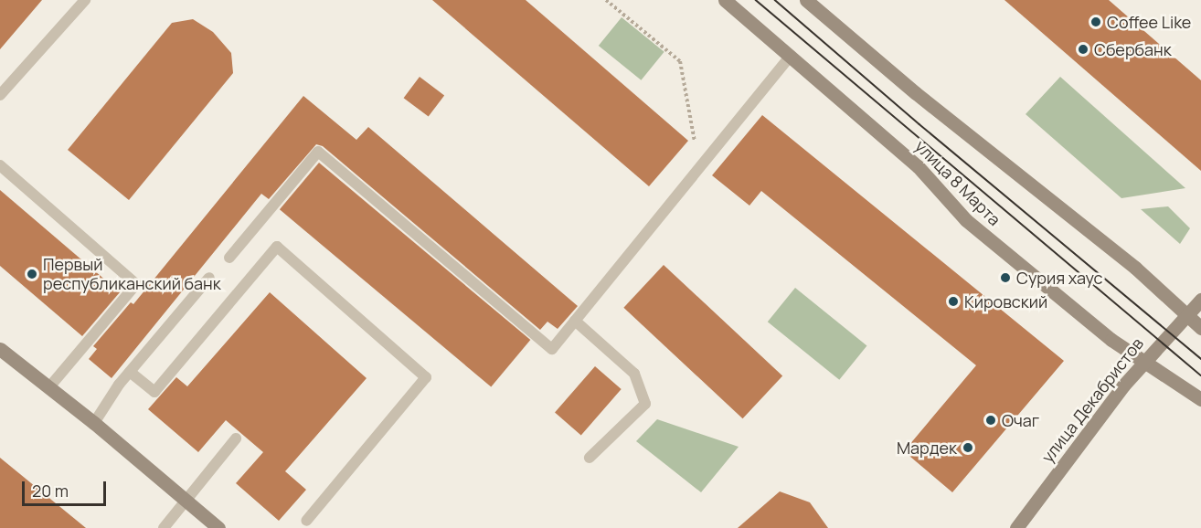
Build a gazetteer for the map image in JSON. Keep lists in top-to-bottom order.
{
  "streets": {
    "main road": ["улица 8 Марта", "улица Декабристов"]
  },
  "crossings": [
    ["улица 8 Марта", "улица Декабристов"]
  ],
  "places": [
    "Coffee Like",
    "Сбербанк",
    "Первый республиканский банк",
    "Сурия хаус",
    "Кировский",
    "Очаг",
    "Мардек"
  ],
  "scale_bar": "20 m"
}
